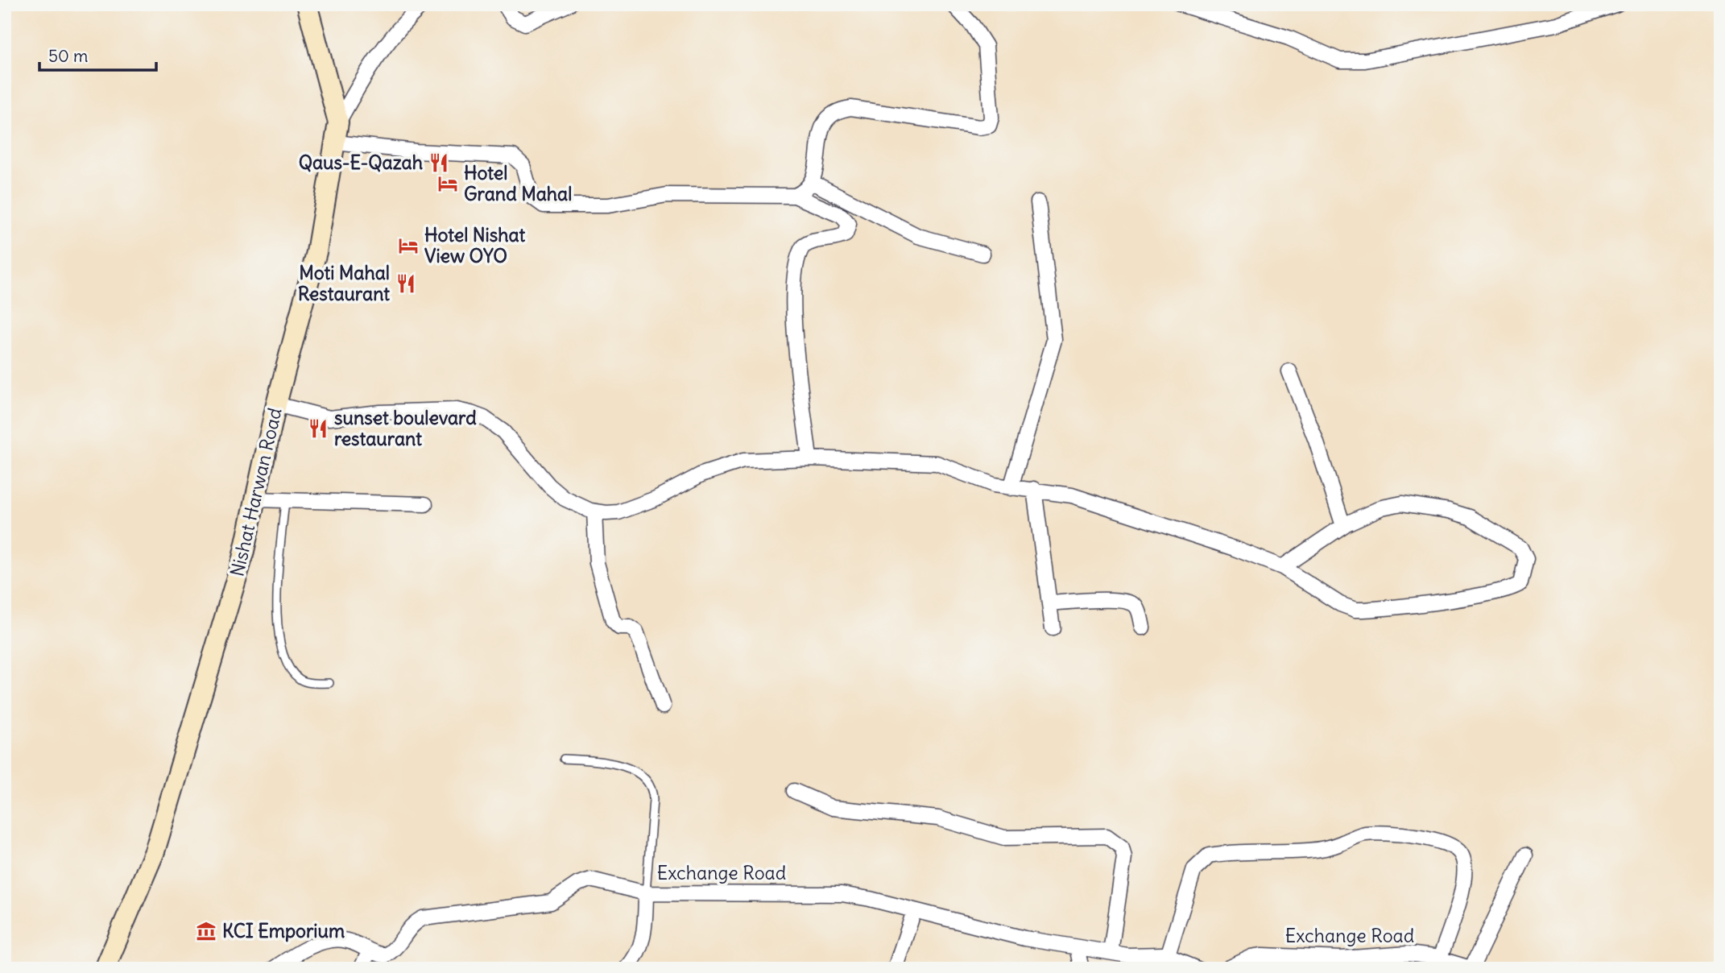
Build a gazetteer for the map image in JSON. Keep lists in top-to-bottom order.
{
  "streets": {
    "main road": ["Nishat Harwan Road"],
    "street": ["Exchange Road"]
  },
  "places": {
    "restaurant": ["Qaus-E-Qazah", "Moti Mahal Restaurant", "sunset boulevard restaurant"],
    "hotel": ["Hotel Grand Mahal", "Hotel Nishat View OYO"],
    "museum": ["KCI Emporium"]
  },
  "scale_bar": "50 m"
}
